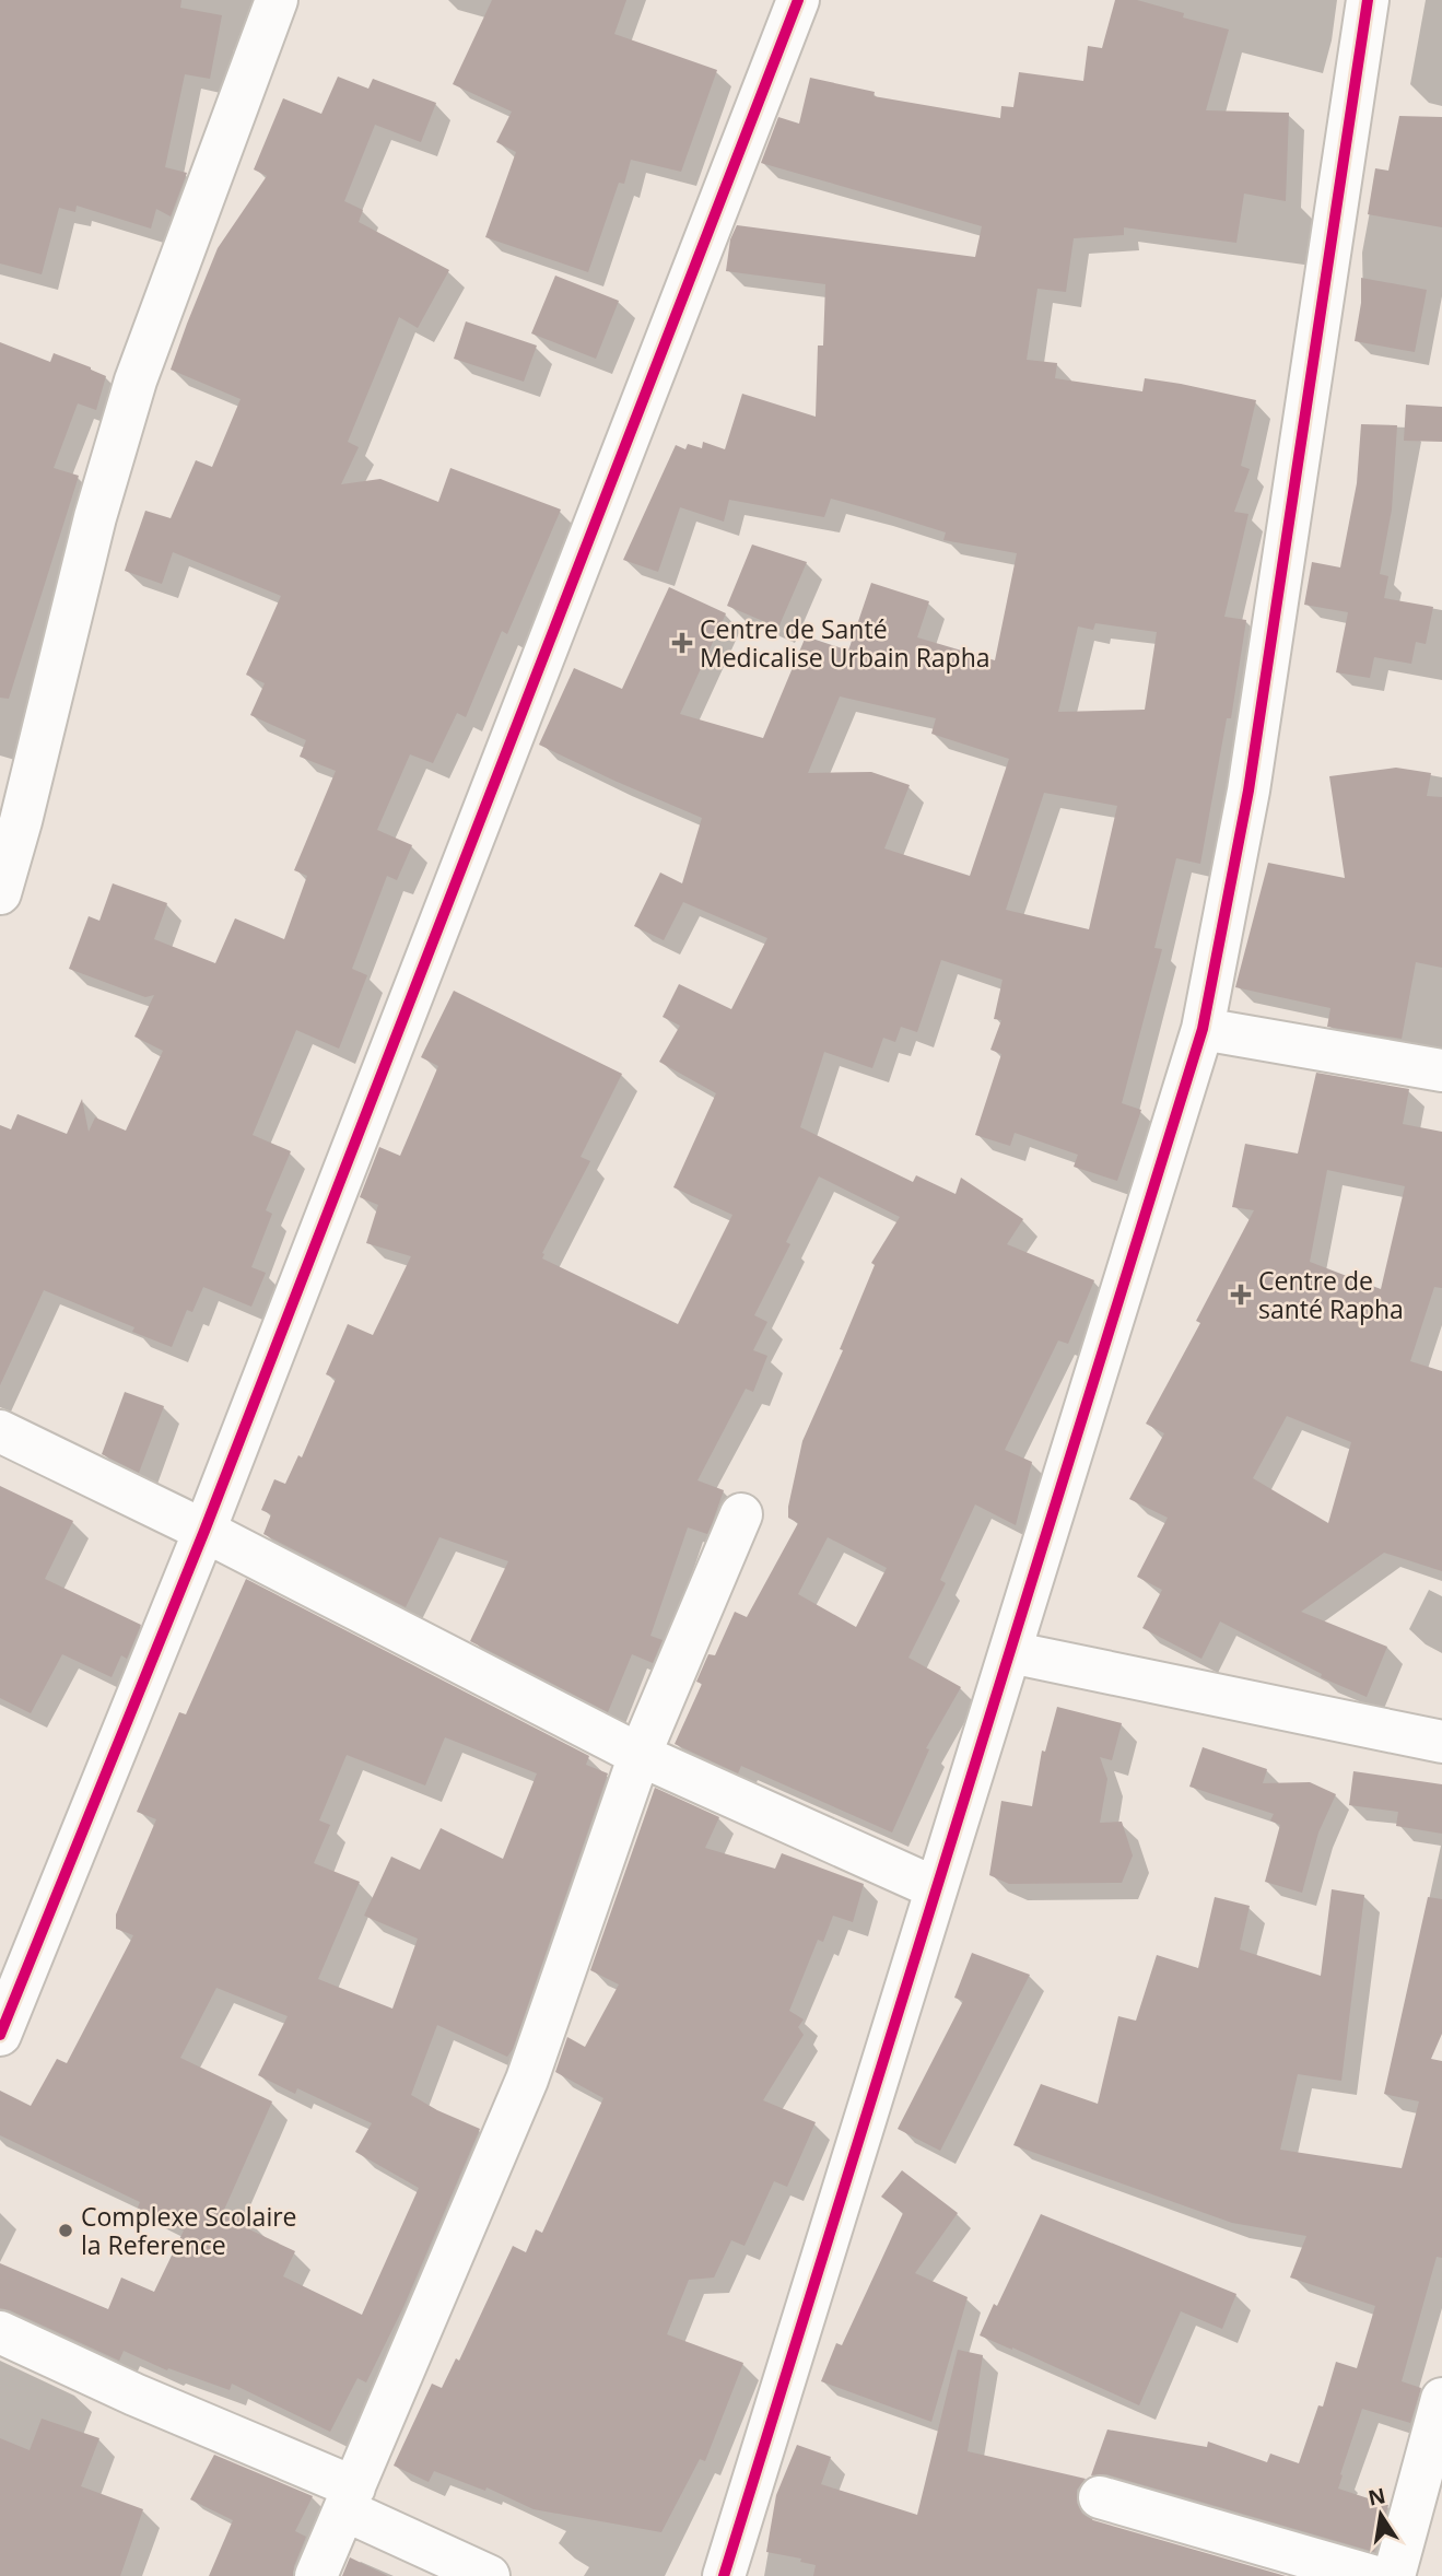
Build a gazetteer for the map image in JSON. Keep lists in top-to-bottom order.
{
  "places": {
    "health": ["Centre de Santé Medicalise Urbain Rapha", "Centre de santé Rapha"],
    "other": ["Complexe Scolaire la Reference"]
  },
  "north": "top"
}
